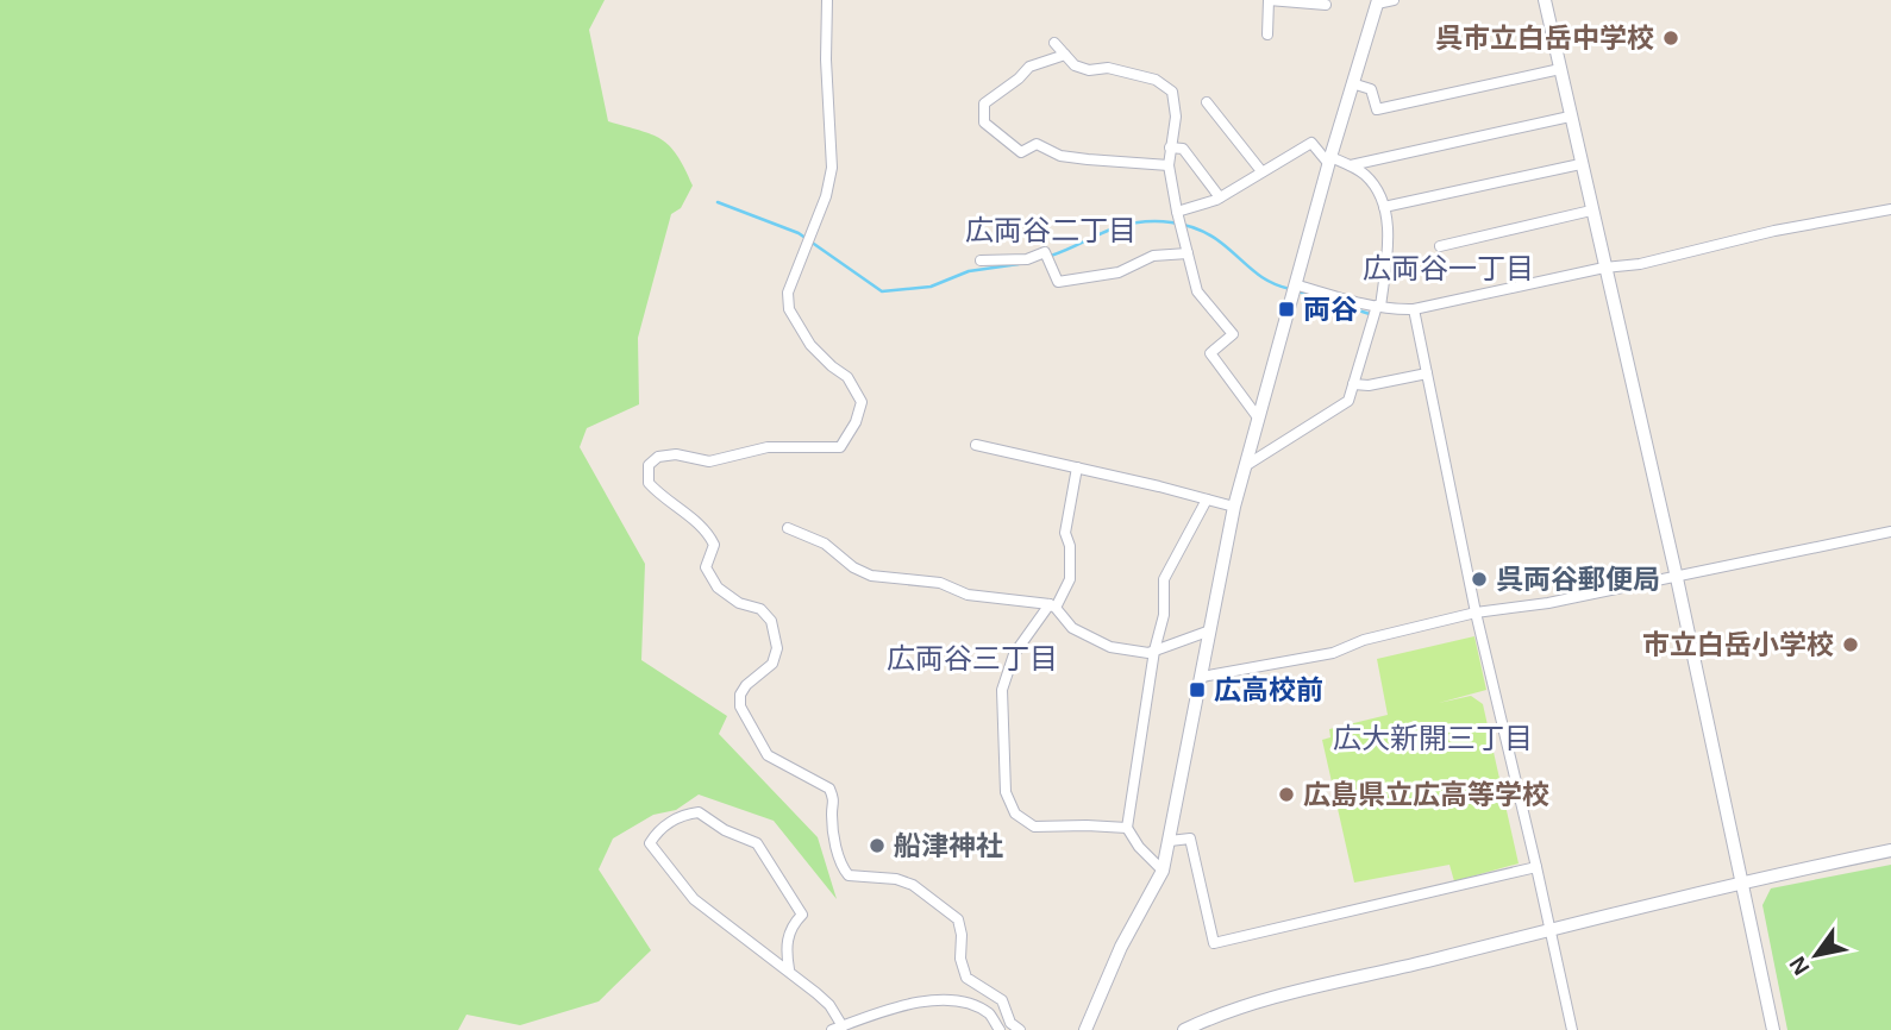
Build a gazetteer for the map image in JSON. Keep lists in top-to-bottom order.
{
  "districts": [
    "広両谷二丁目",
    "広両谷一丁目",
    "広両谷三丁目",
    "広大新開三丁目"
  ],
  "places": {
    "other": [
      "呉市立白岳中学校",
      "呉両谷郵便局",
      "市立白岳小学校",
      "広島県立広高等学校",
      "船津神社"
    ],
    "transit": ["両谷", "広高校前"]
  },
  "north": "bottom left"
}
